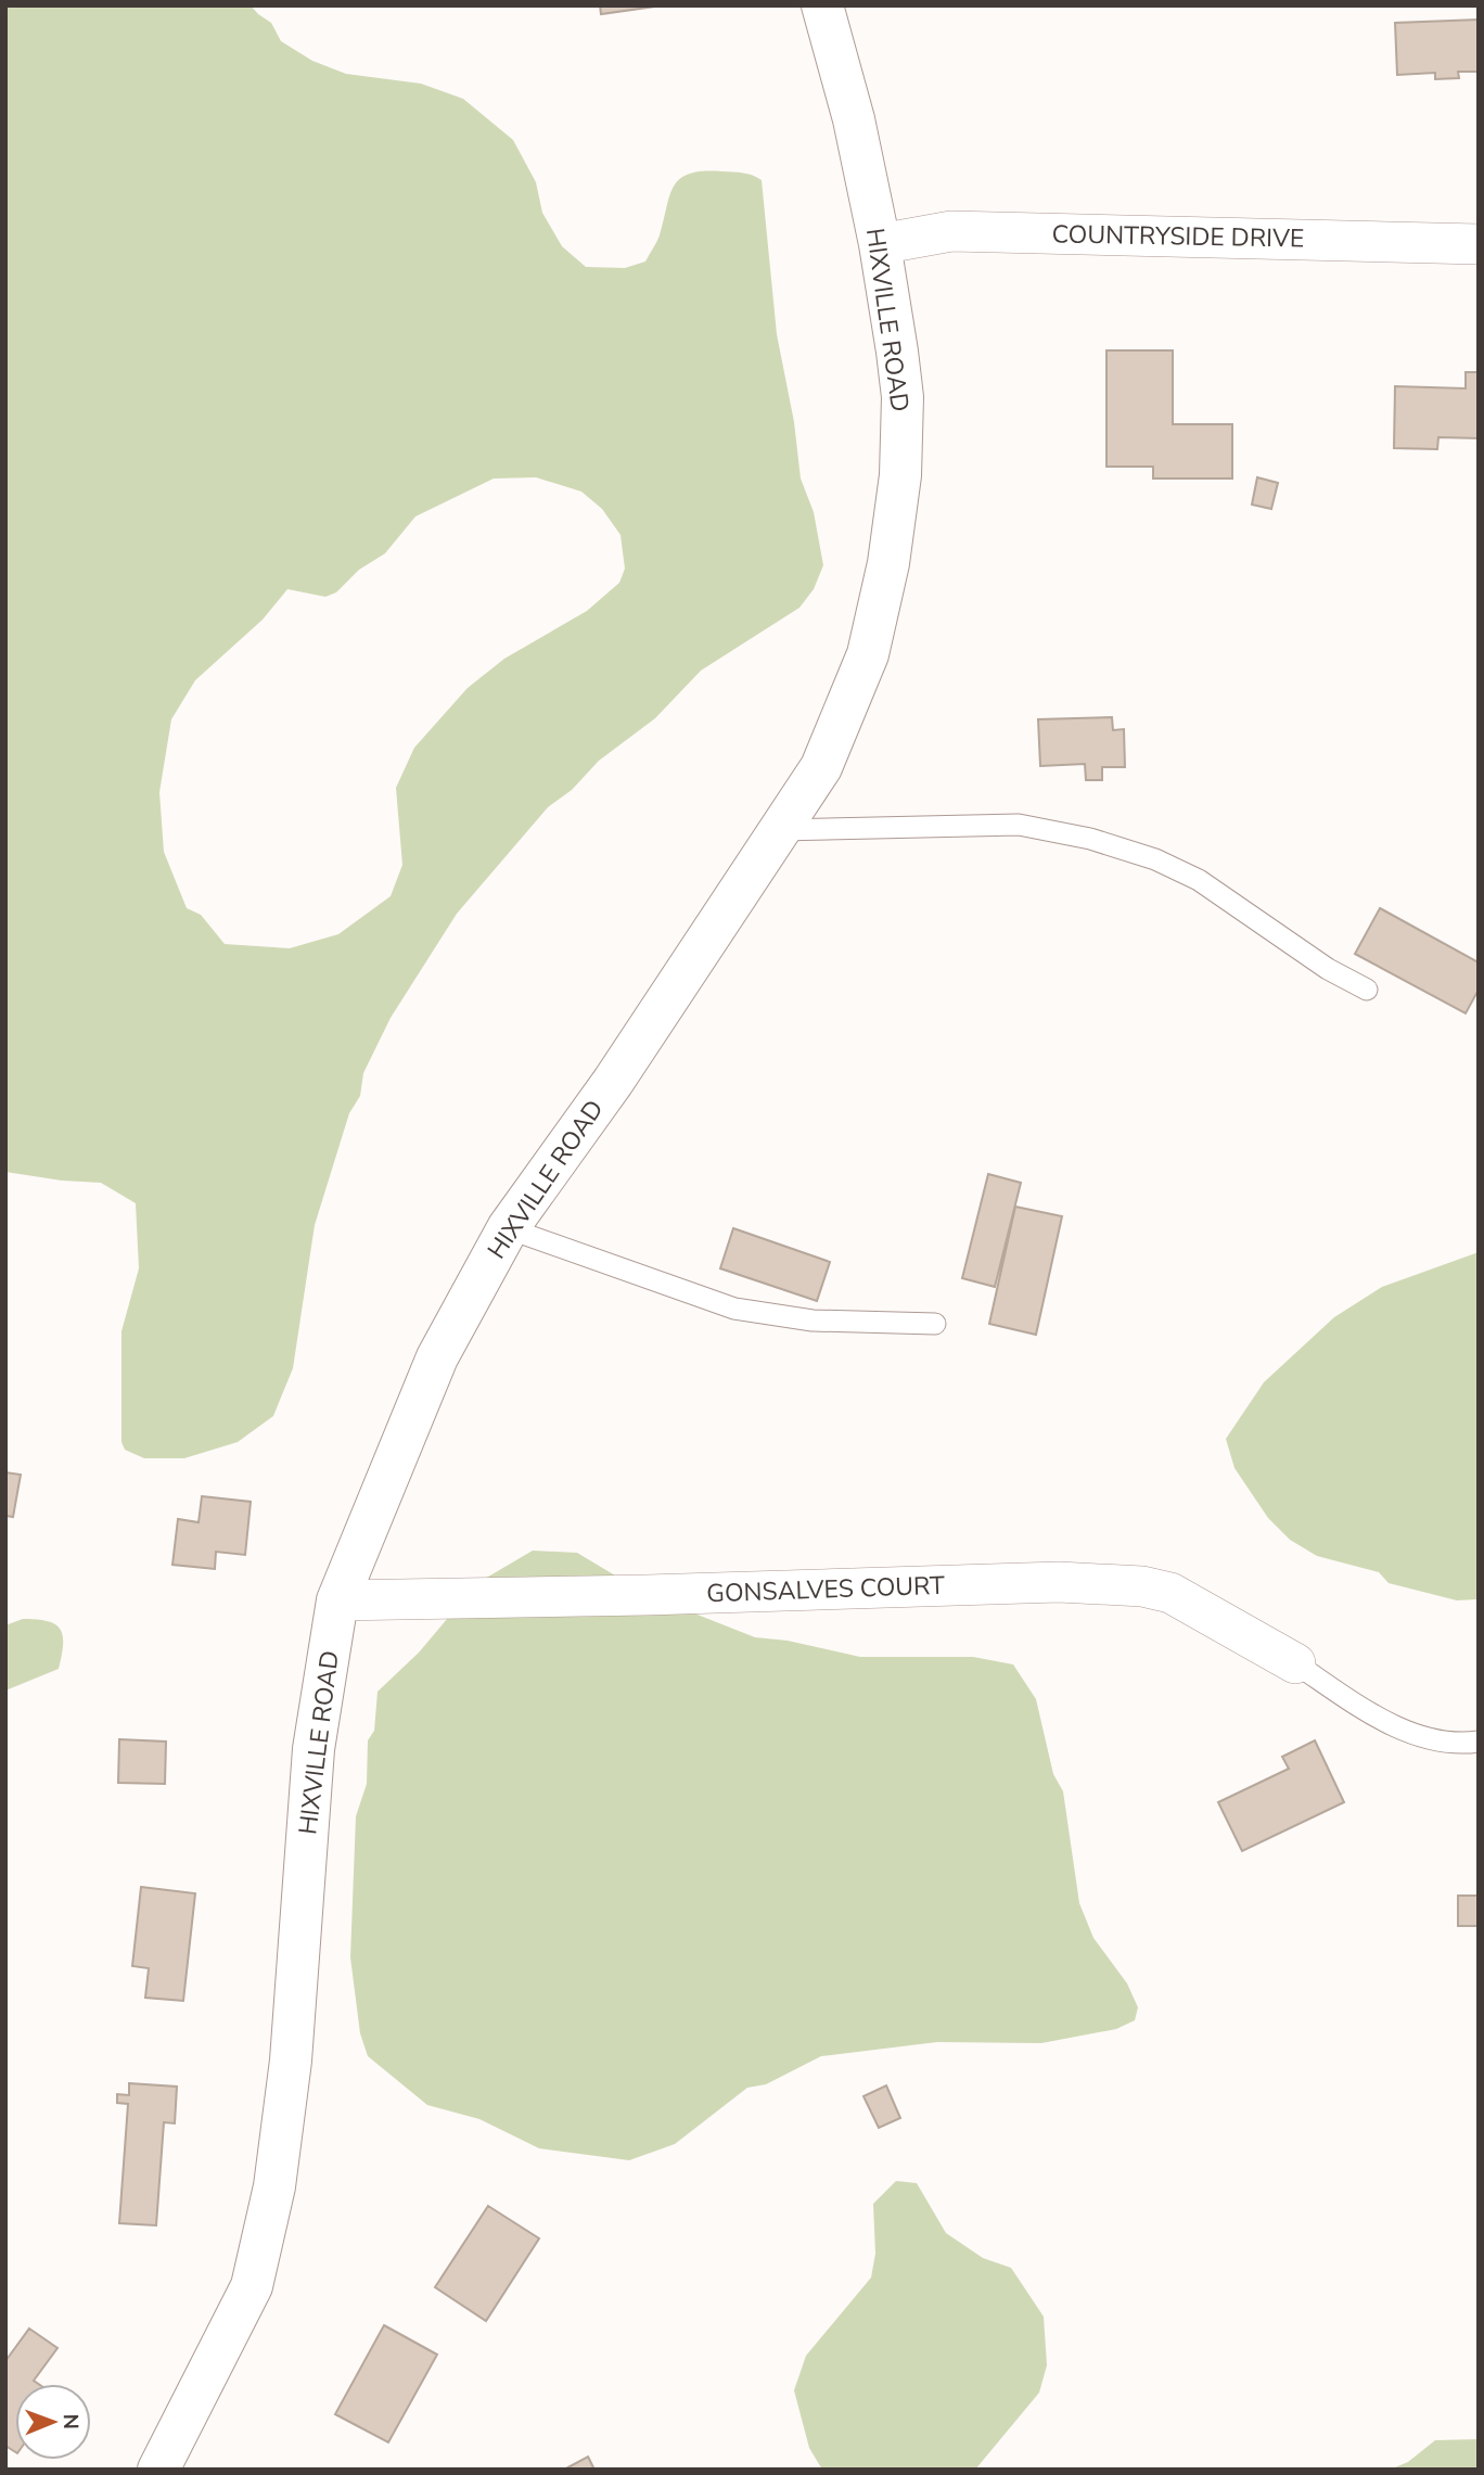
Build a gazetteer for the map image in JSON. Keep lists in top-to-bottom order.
{
  "streets": {
    "street": ["COUNTRYSIDE DRIVE", "HIXVILLE ROAD", "GONSALVES COURT"]
  },
  "crossings": [
    ["COUNTRYSIDE DRIVE", "HIXVILLE ROAD"],
    ["HIXVILLE ROAD", "GONSALVES COURT"]
  ],
  "north": "right"
}
